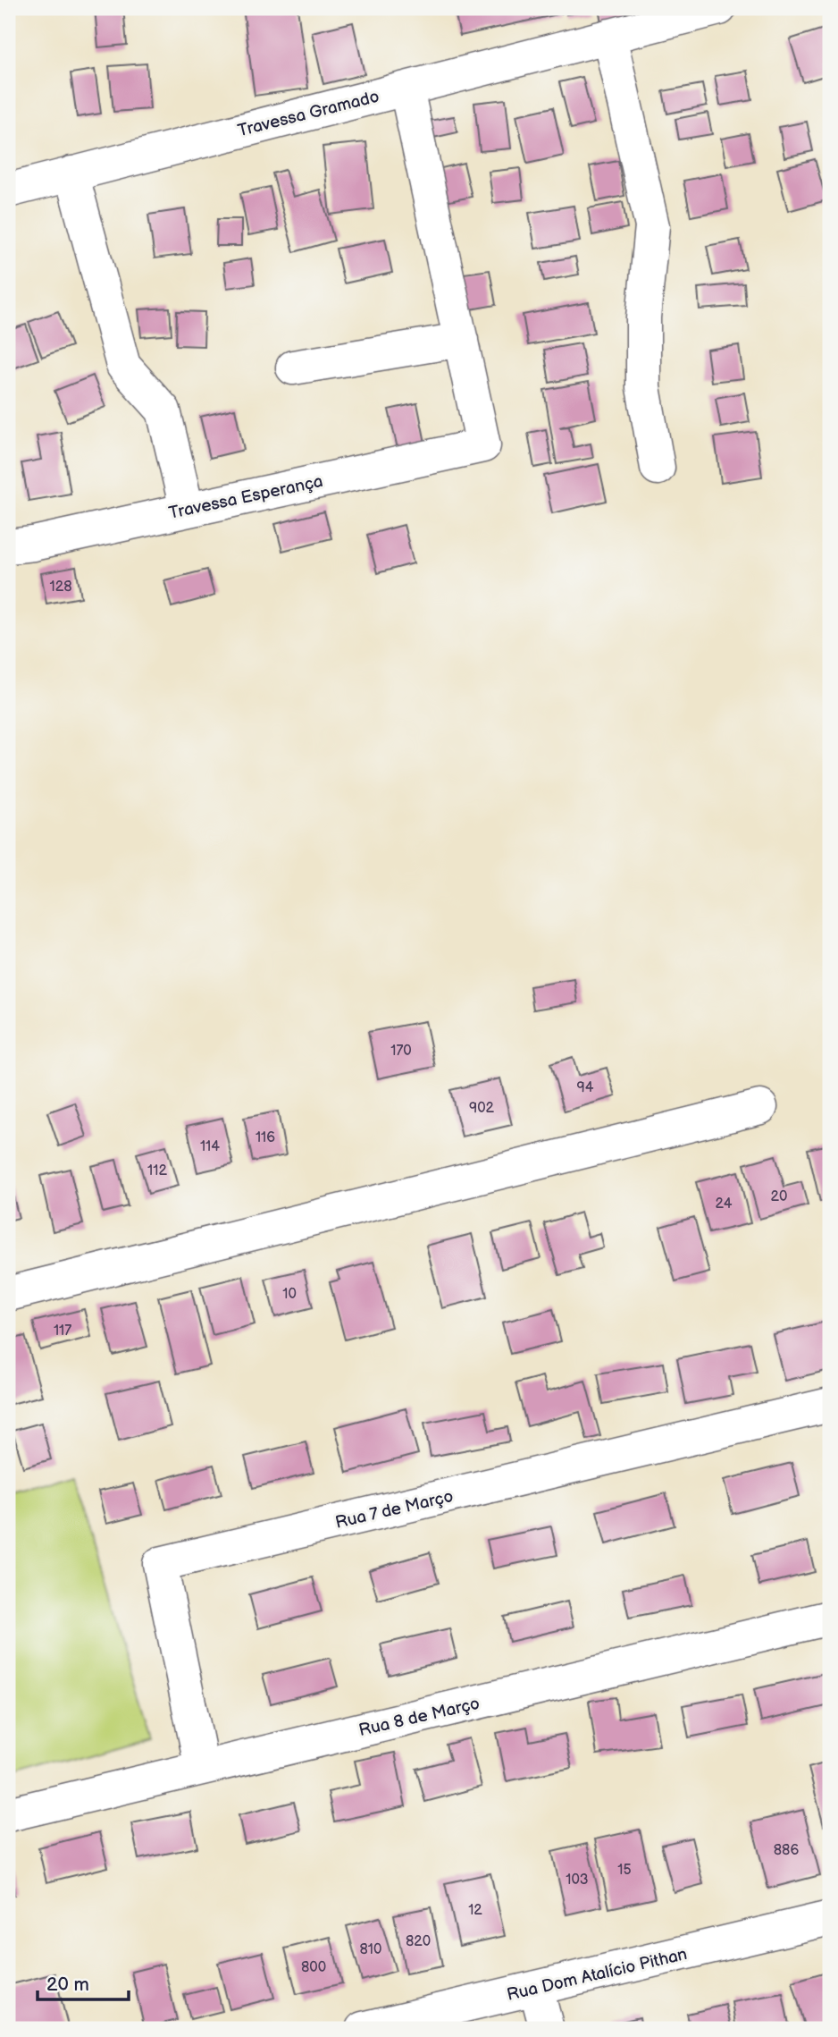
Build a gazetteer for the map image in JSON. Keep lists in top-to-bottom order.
{
  "streets": {
    "street": [
      "Travessa Gramado",
      "Travessa Esperança",
      "Rua 7 de Março",
      "Rua 8 de Março",
      "Rua Dom Atalício Pithan"
    ]
  },
  "crossings": [
    ["Rua 7 de Março", "Rua 8 de Março"]
  ],
  "house_numbers": [
    "128",
    "170",
    "94",
    "902",
    "116",
    "114",
    "112",
    "20",
    "24",
    "10",
    "117",
    "886",
    "15",
    "103",
    "12",
    "820",
    "810",
    "800"
  ],
  "scale_bar": "20 m"
}
